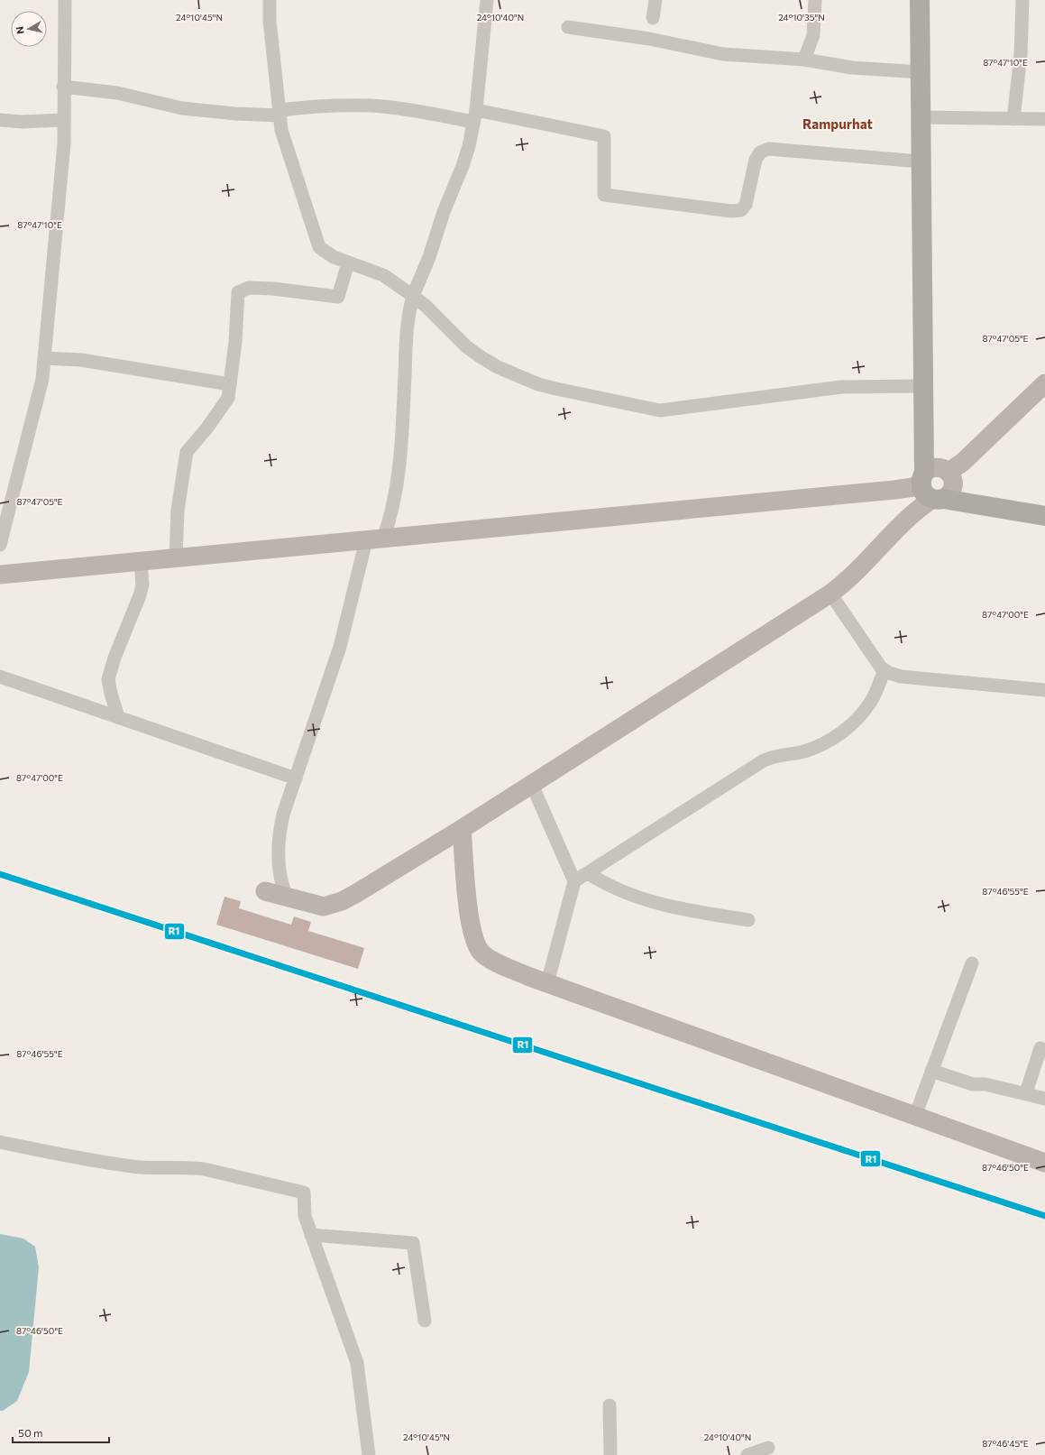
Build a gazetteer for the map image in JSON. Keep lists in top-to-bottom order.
{
  "districts": ["Rampurhat"],
  "lines": ["transit line R1"],
  "scale_bar": "50 m",
  "north": "left",
  "coordinates": [
    "24°10'45\"N",
    "24°10'40\"N",
    "24°10'35\"N",
    "87°47'10\"E",
    "87°47'05\"E",
    "87°47'00\"E",
    "87°46'55\"E",
    "87°46'50\"E",
    "87°46'45\"E"
  ]
}
